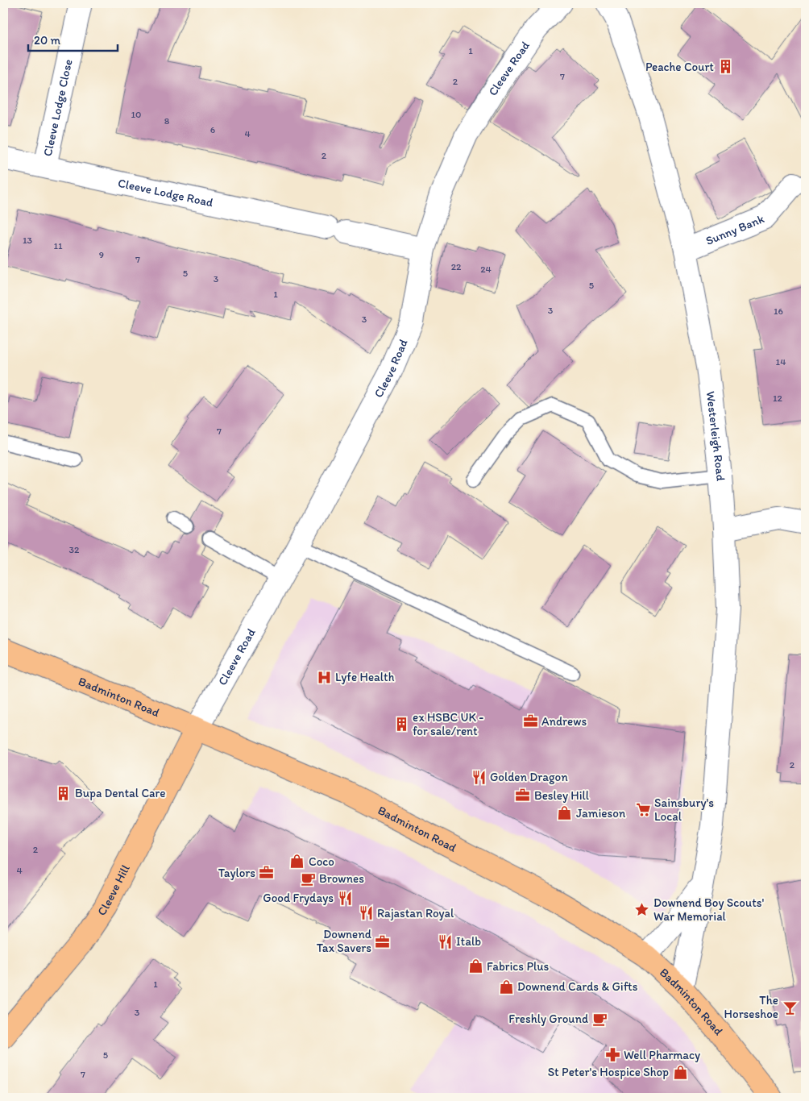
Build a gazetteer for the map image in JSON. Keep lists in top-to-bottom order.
{
  "streets": {
    "main road": ["Badminton Road", "Cleeve Hill"],
    "street": [
      "Cleeve Road",
      "Cleeve Lodge Close",
      "Cleeve Lodge Road",
      "Sunny Bank",
      "Westerleigh Road"
    ]
  },
  "crossings": [
    ["Cleeve Road", "Cleeve Lodge Road"],
    ["Cleeve Road", "Badminton Road"],
    ["Cleeve Road", "Cleeve Hill"],
    ["Cleeve Lodge Close", "Cleeve Lodge Road"],
    ["Sunny Bank", "Westerleigh Road"],
    ["Westerleigh Road", "Badminton Road"],
    ["Badminton Road", "Cleeve Hill"]
  ],
  "places": {
    "building": ["Peache Court", "ex HSBC UK - for sale/rent", "Bupa Dental Care"],
    "hospital": ["Lyfe Health"],
    "office": [
      "Andrews",
      "Besley Hill",
      "Taylors",
      "Downend Tax Savers"
    ],
    "restaurant": [
      "Golden Dragon",
      "Good Frydays",
      "Rajastan Royal",
      "Italb"
    ],
    "supermarket": ["Sainsbury's Local"],
    "shop": [
      "Jamieson",
      "Coco",
      "Fabrics Plus",
      "Downend Cards & Gifts",
      "St Peter's Hospice Shop"
    ],
    "cafe": ["Brownes", "Freshly Ground"],
    "place": ["Downend Boy Scouts' War Memorial"],
    "bar": ["The Horseshoe"],
    "pharmacy": ["Well Pharmacy"]
  },
  "house_numbers": [
    "1",
    "7",
    "2",
    "10",
    "8",
    "6",
    "4",
    "2",
    "13",
    "11",
    "9",
    "7",
    "22",
    "24",
    "5",
    "3",
    "5",
    "1",
    "3",
    "16",
    "3",
    "14",
    "12",
    "7",
    "32",
    "2",
    "2",
    "4",
    "1",
    "3",
    "5",
    "7"
  ],
  "scale_bar": "20 m"
}
